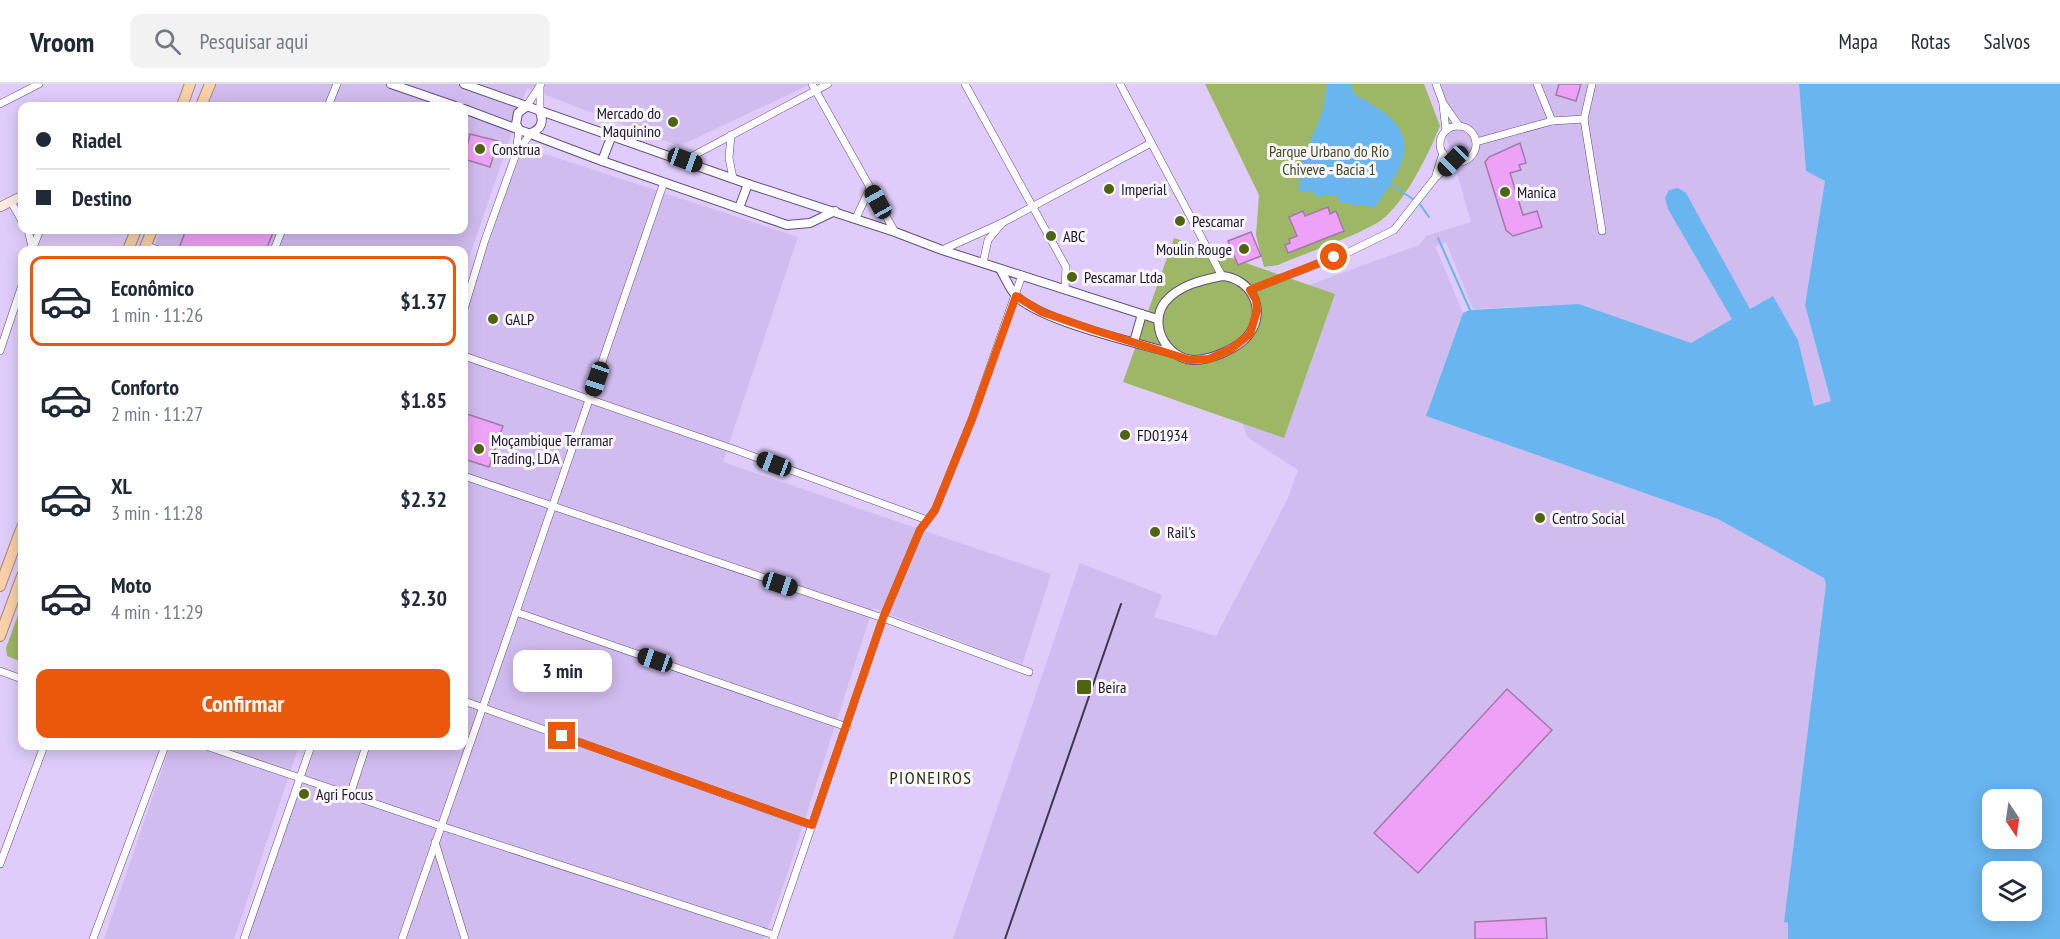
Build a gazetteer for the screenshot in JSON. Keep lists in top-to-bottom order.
{
  "districts": ["PIONEIROS"],
  "parks": ["Parque Urbano do Rio Chiveve - Bacia 1"],
  "places": {
    "other": [
      "Mercado do Maquinino",
      "Construa",
      "Imperial",
      "Manica",
      "Pescamar",
      "ABC",
      "Moulin Rouge",
      "Pescamar Ltda",
      "GALP",
      "FD01934",
      "Moçambique Terramar Trading, LDA",
      "Centro Social",
      "Rail's",
      "Agri Focus"
    ],
    "transit": ["Beira"]
  },
  "north": "bottom",
  "page": {
    "header": "Vroom",
    "search": "Pesquisar aqui",
    "nav": ["Mapa", "Rotas", "Salvos"],
    "banner": ["Riadel", "Destino"],
    "list": [
      {
        "name": "Econômico",
        "note": "1 min · 11:26",
        "value": "$1.37"
      },
      {
        "name": "Conforto",
        "note": "2 min · 11:27",
        "value": "$1.85"
      },
      {
        "name": "XL",
        "note": "3 min · 11:28",
        "value": "$2.32"
      },
      {
        "name": "Moto",
        "note": "4 min · 11:29",
        "value": "$2.30"
      }
    ],
    "bubble": "3 min",
    "buttons": "Confirmar"
  }
}
